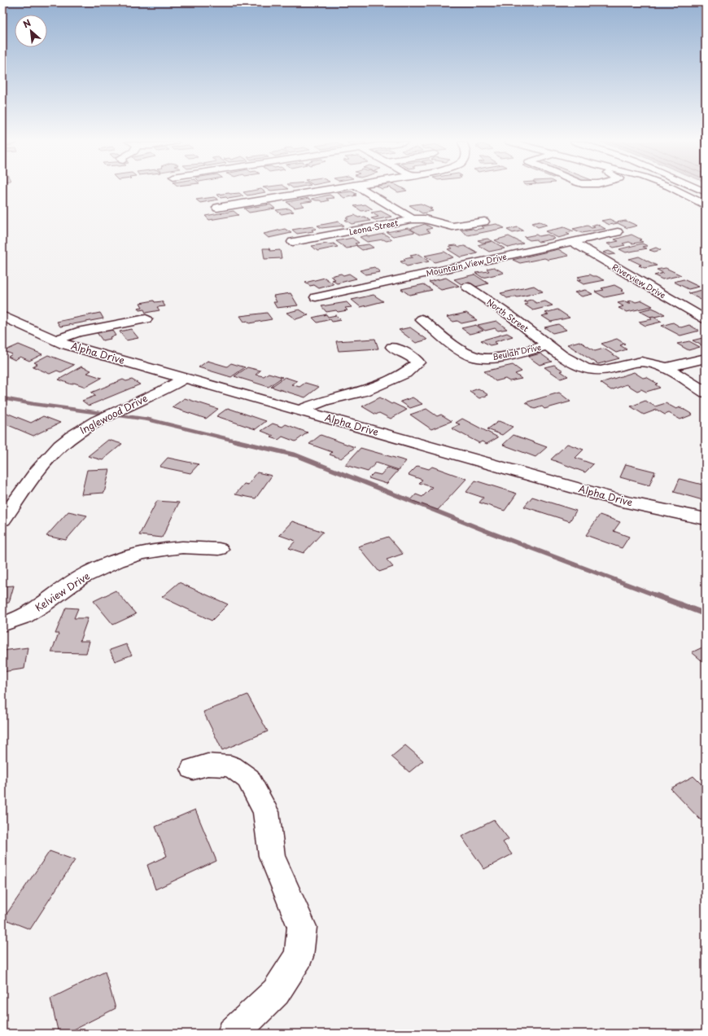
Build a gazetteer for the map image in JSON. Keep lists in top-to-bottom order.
{
  "streets": {
    "street": [
      "Leona Street",
      "Mountain View Drive",
      "Riverview Drive",
      "North Street",
      "Beulah Drive",
      "Alpha Drive",
      "Inglewood Drive",
      "Kelview Drive"
    ]
  },
  "crossings": [
    ["Mountain View Drive", "Riverview Drive"],
    ["North Street", "Beulah Drive"],
    ["Alpha Drive", "Inglewood Drive"]
  ],
  "north": "top left"
}
